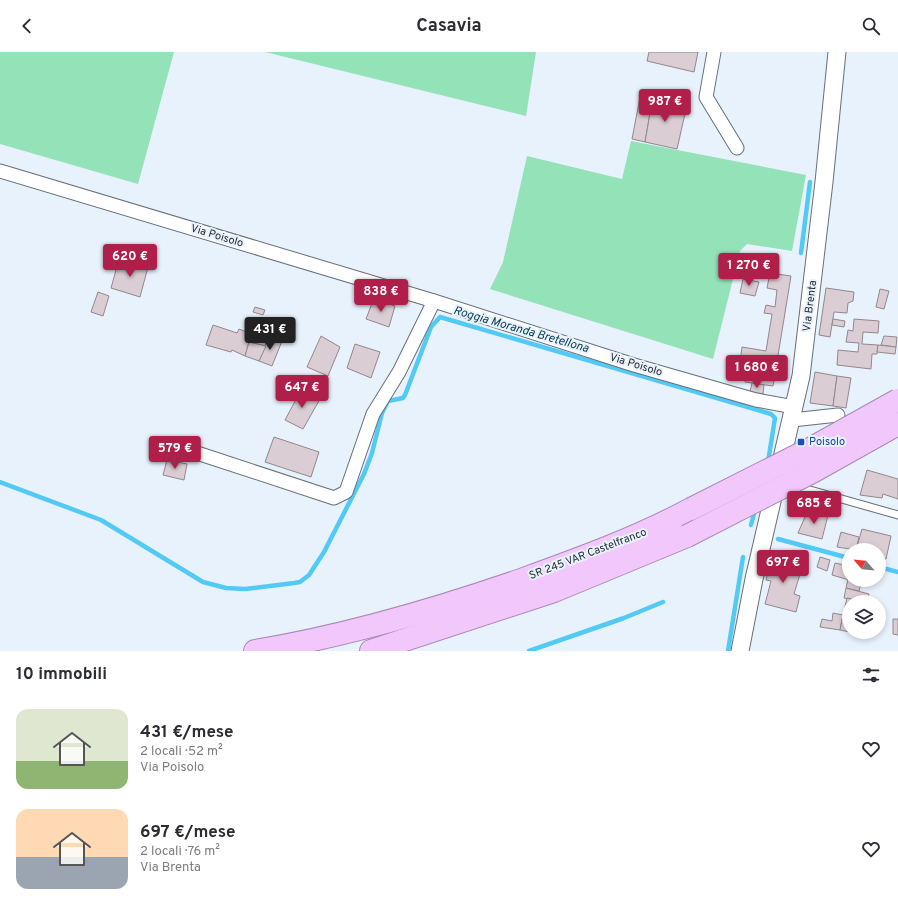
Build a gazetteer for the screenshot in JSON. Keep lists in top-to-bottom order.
{
  "streets": {
    "highway": ["SR 245 VAR Castelfranco"],
    "street": ["Via Poisolo", "Via Brenta"]
  },
  "crossings": [
    ["Via Poisolo", "Via Brenta"]
  ],
  "water": ["Roggia Moranda Bretellona"],
  "places": {
    "transit": ["Poisolo"]
  },
  "north": "top left",
  "page": {
    "header": "Casavia",
    "price": [
      "987 €",
      "620 €",
      "1 270 €",
      "838 €",
      "431 €",
      "1 680 €",
      "647 €",
      "579 €",
      "685 €",
      "697 €"
    ],
    "heading": "10 immobili",
    "list": [
      {
        "name": "431 €/mese",
        "note": "2 locali · 52 m² · Via Poisolo"
      },
      {
        "name": "697 €/mese",
        "note": "2 locali · 76 m² · Via Brenta"
      }
    ]
  }
}
